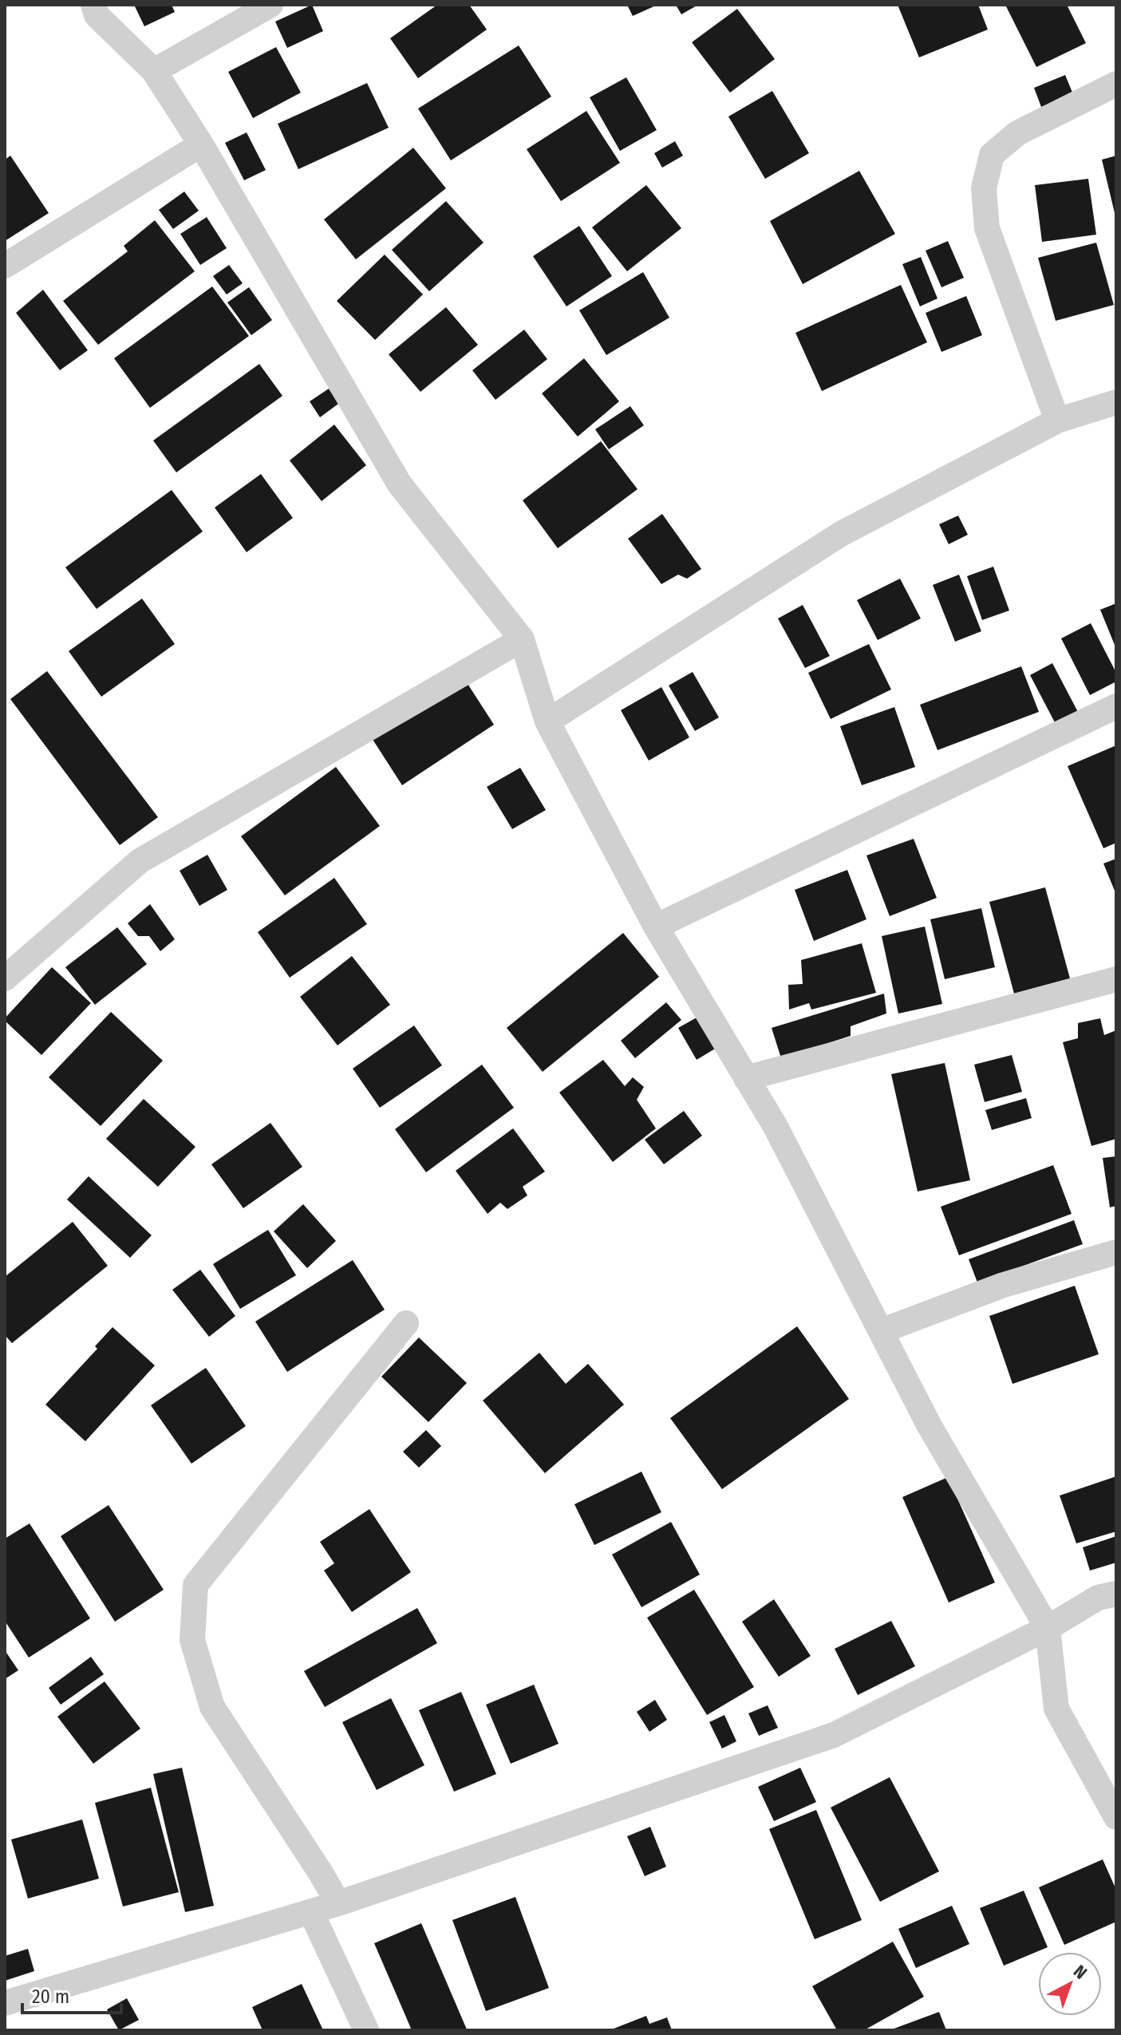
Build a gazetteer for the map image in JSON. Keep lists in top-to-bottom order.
{
  "scale_bar": "20 m",
  "north": "top right"
}
